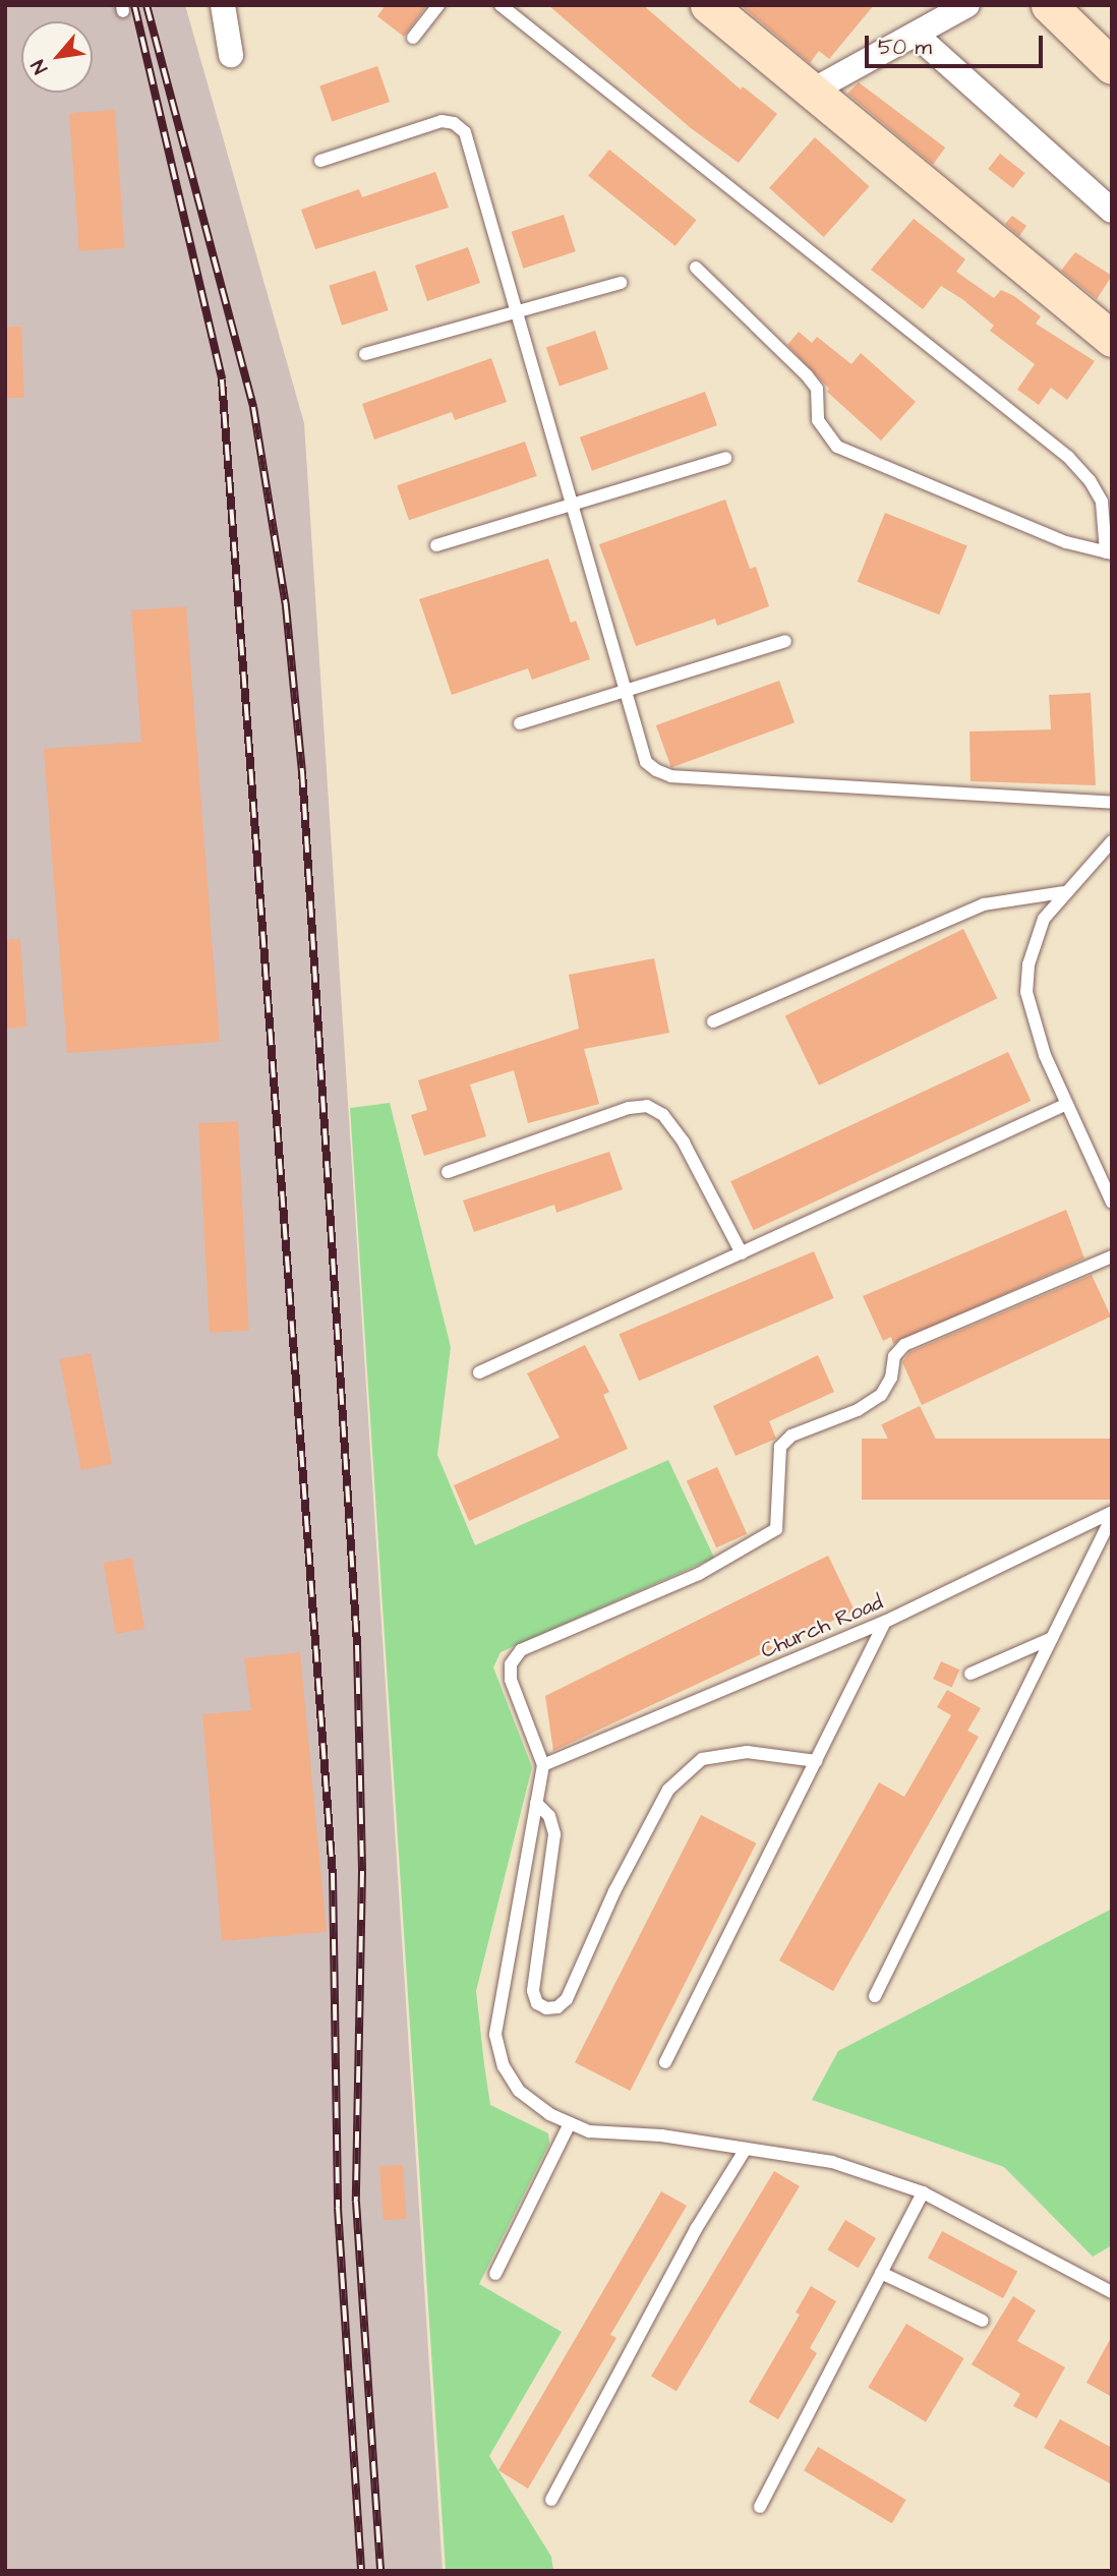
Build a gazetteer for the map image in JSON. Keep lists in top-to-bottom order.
{
  "streets": {
    "lane": ["Church Road"]
  },
  "scale_bar": "50 m",
  "north": "bottom left"
}
